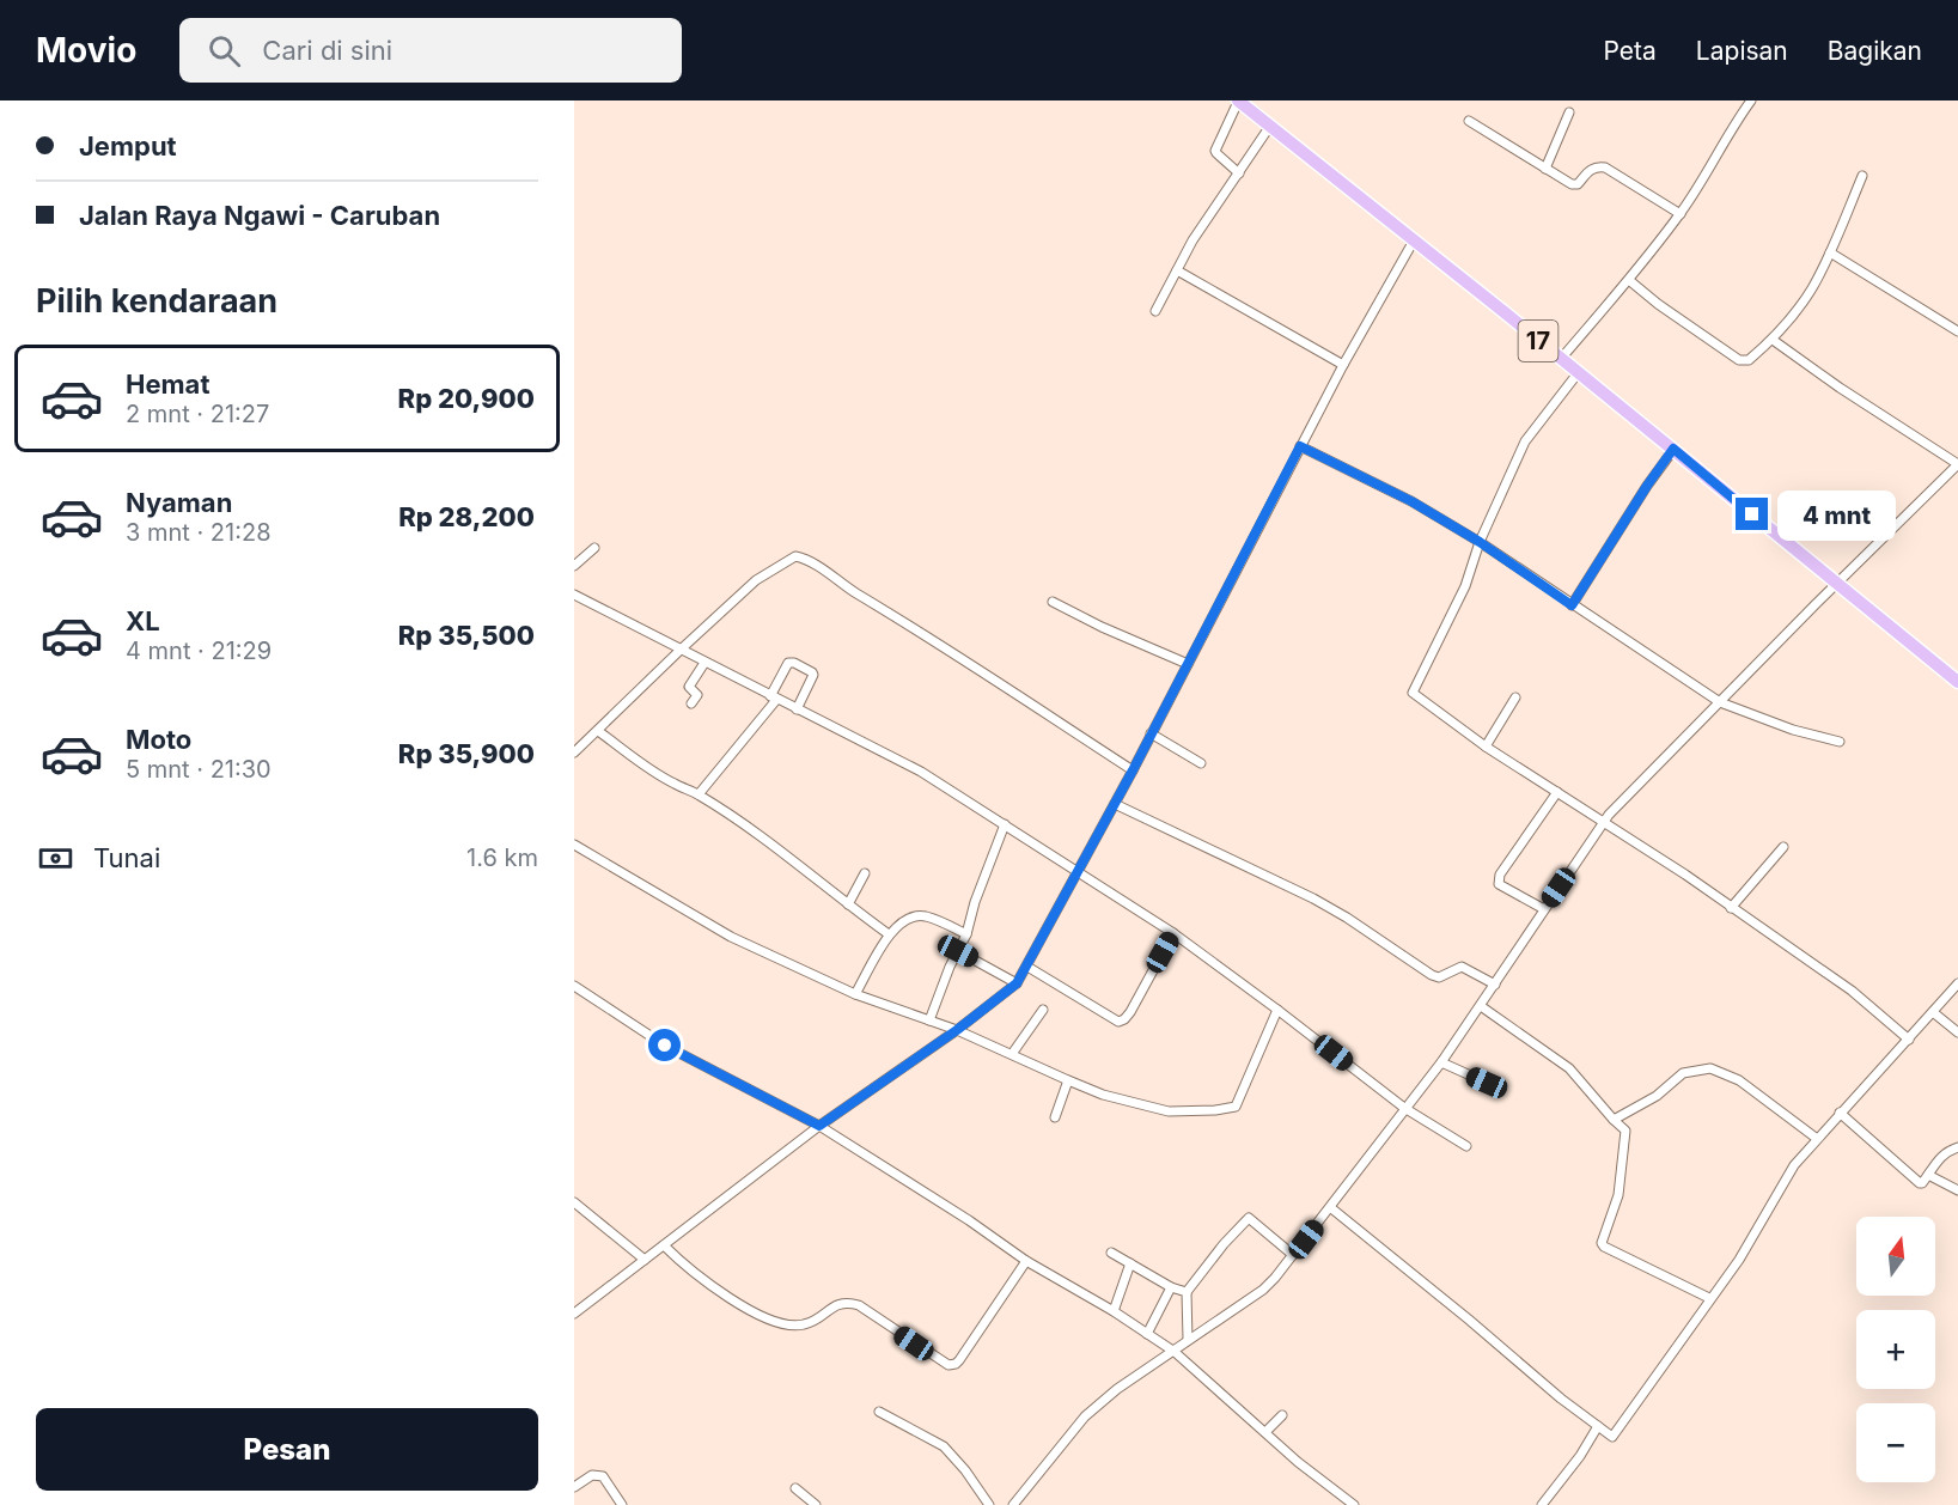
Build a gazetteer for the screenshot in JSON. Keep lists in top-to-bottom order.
{
  "streets": {
    "highway": ["17"]
  },
  "north": "top",
  "page": {
    "header": "Movio",
    "search": "Cari di sini",
    "nav": ["Peta", "Lapisan", "Bagikan"],
    "banner": ["Jemput", "Jalan Raya Ngawi - Caruban"],
    "heading": "Pilih kendaraan",
    "list": [
      {
        "name": "Hemat",
        "note": "2 mnt · 21:27",
        "value": "Rp 20,900"
      },
      {
        "name": "Nyaman",
        "note": "3 mnt · 21:28",
        "value": "Rp 28,200"
      },
      {
        "name": "XL",
        "note": "4 mnt · 21:29",
        "value": "Rp 35,500"
      },
      {
        "name": "Moto",
        "note": "5 mnt · 21:30",
        "value": "Rp 35,900"
      }
    ],
    "bubble": "4 mnt",
    "pay": ["Tunai", "1.6 km"],
    "map_buttons": ["+", "−"],
    "buttons": "Pesan"
  }
}
